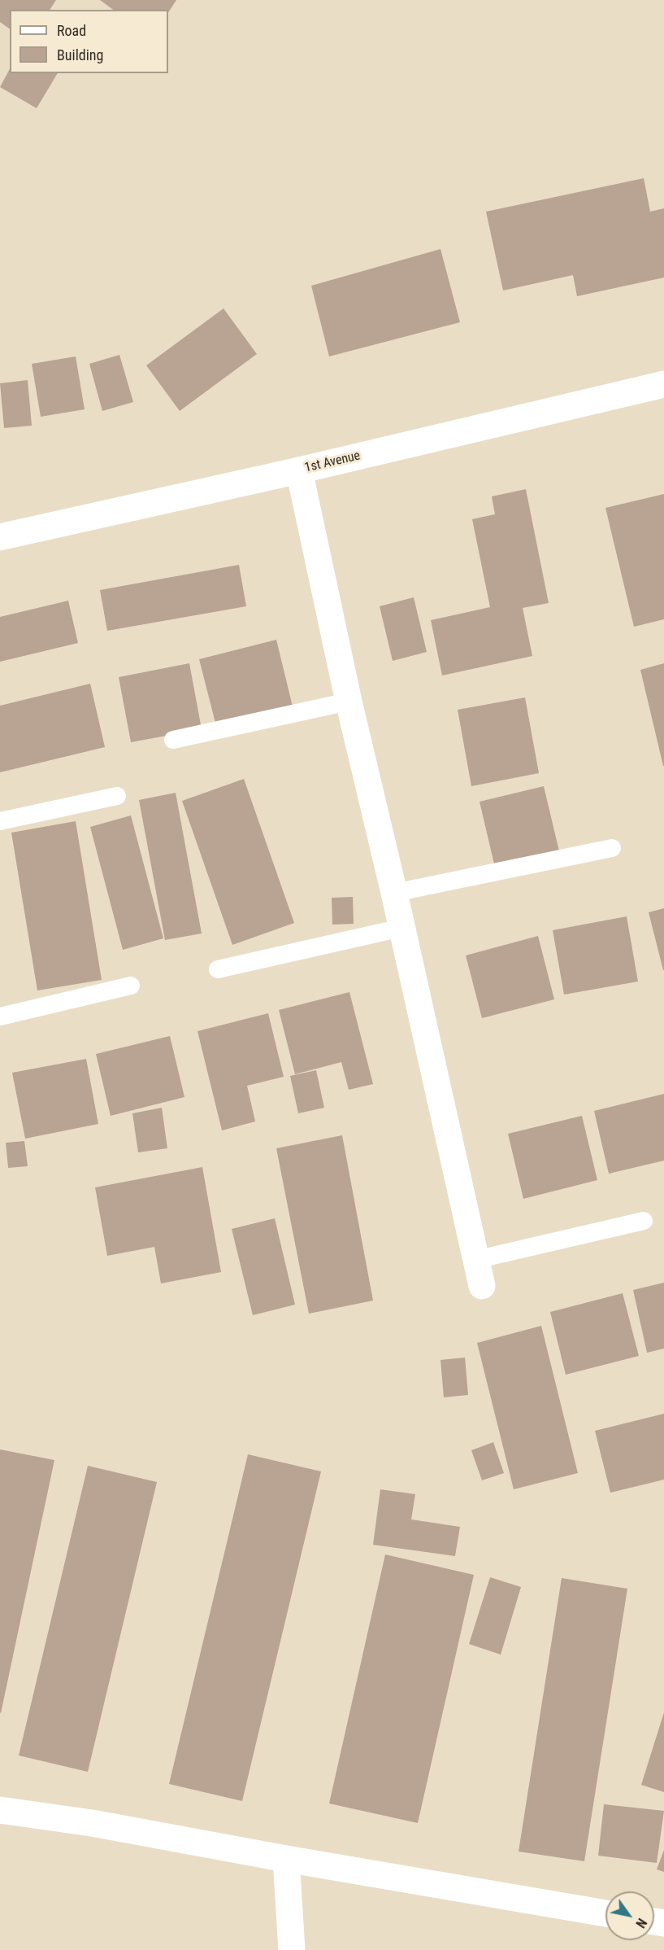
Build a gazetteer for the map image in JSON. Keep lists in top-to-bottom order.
{
  "streets": {
    "street": ["1st Avenue"]
  },
  "legend": ["Road", "Building"],
  "north": "bottom right"
}
